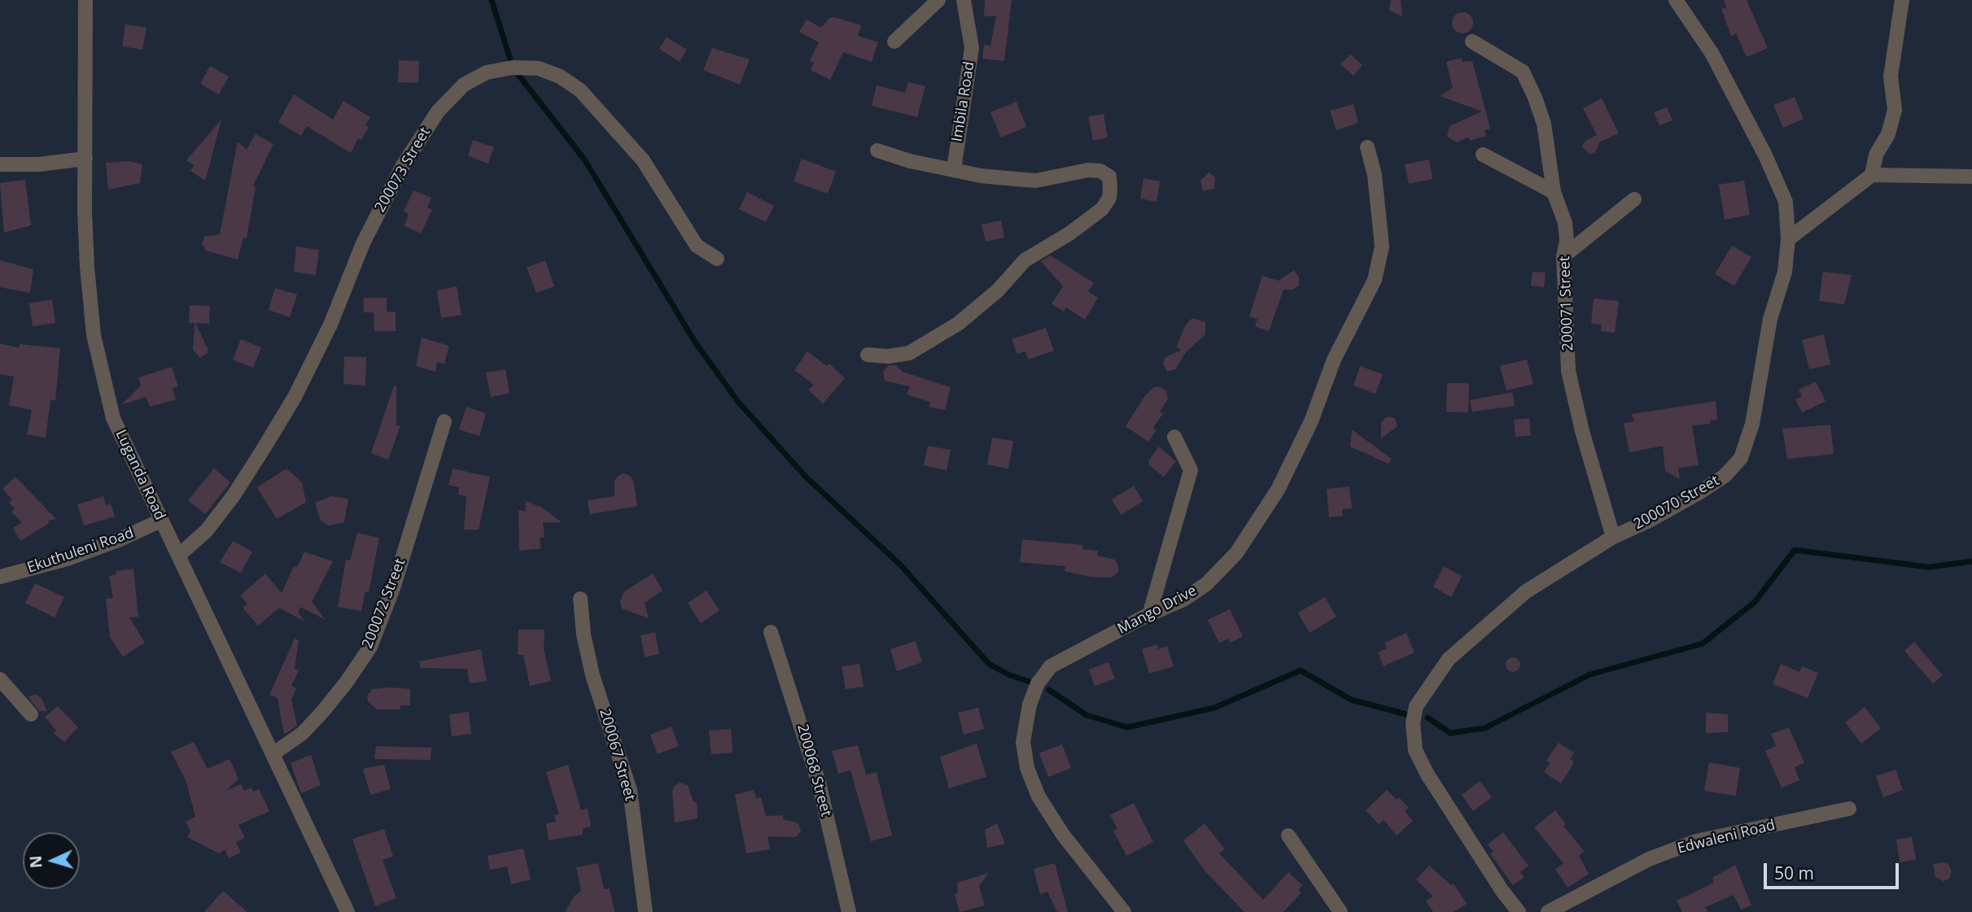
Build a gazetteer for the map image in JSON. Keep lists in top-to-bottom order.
{
  "streets": {
    "street": [
      "Imbila Road",
      "200073 Street",
      "200071 Street",
      "Luganda Road",
      "200070 Street",
      "Ekuthuleni Road",
      "200072 Street",
      "Mango Drive",
      "200067 Street",
      "200068 Street",
      "Edwaleni Road"
    ]
  },
  "crossings": [
    ["200073 Street", "Luganda Road"],
    ["200071 Street", "200070 Street"],
    ["Luganda Road", "Ekuthuleni Road"],
    ["Luganda Road", "200072 Street"]
  ],
  "scale_bar": "50 m",
  "north": "left"
}
